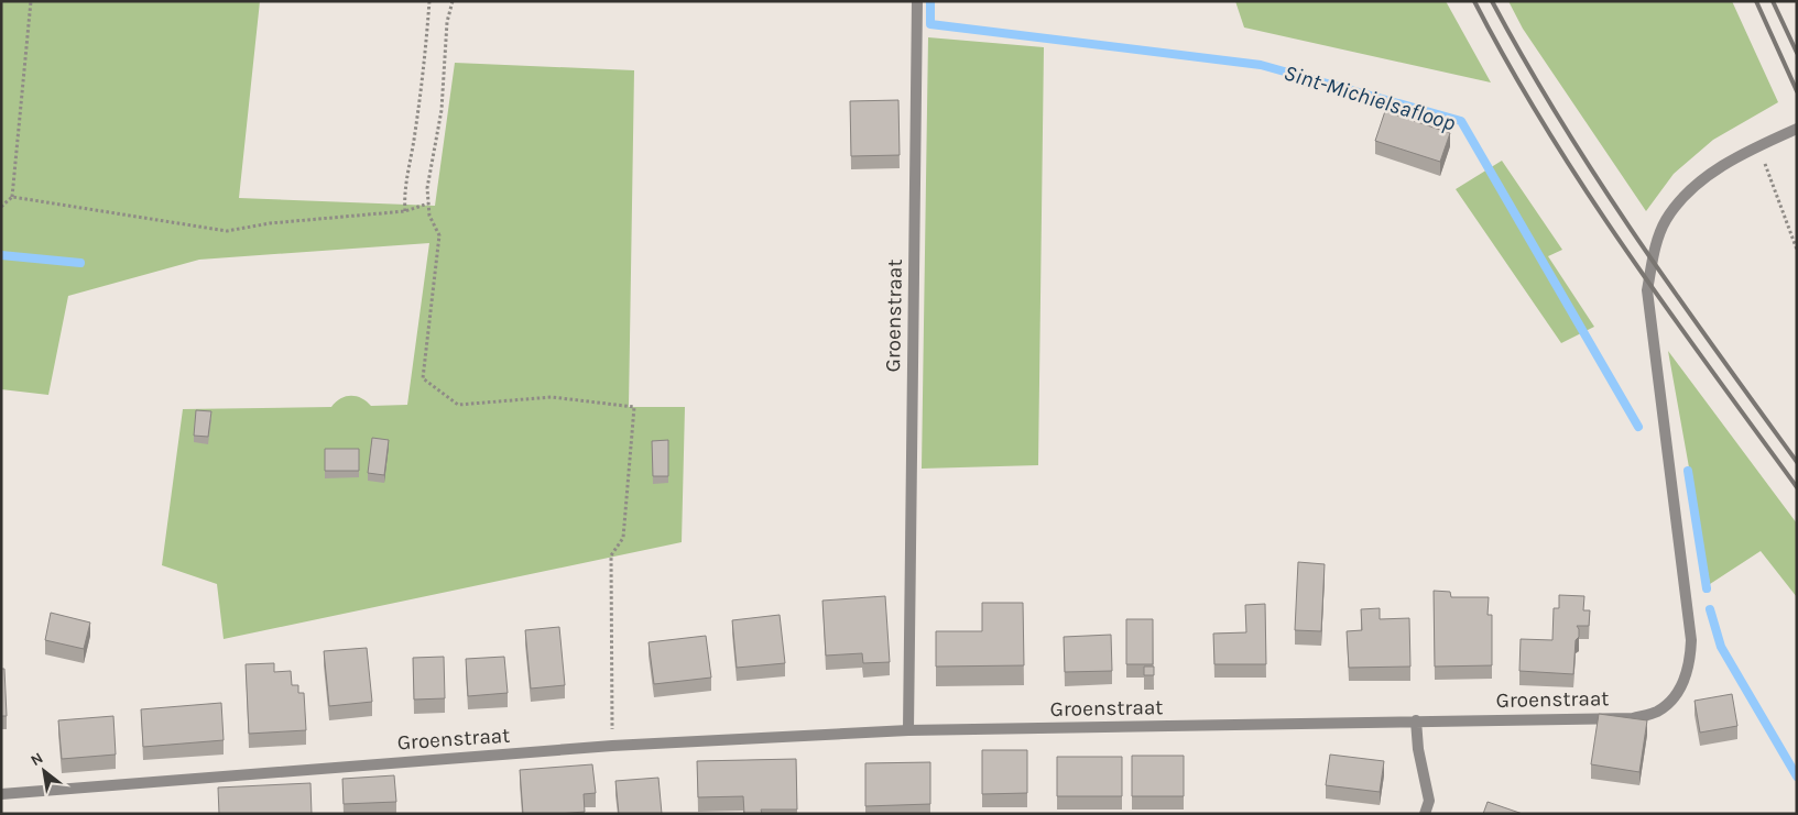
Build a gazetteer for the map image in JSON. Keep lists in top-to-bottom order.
{
  "streets": {
    "street": ["Groenstraat"]
  },
  "water": ["Sint-Michielsafloop"],
  "north": "top left"
}
